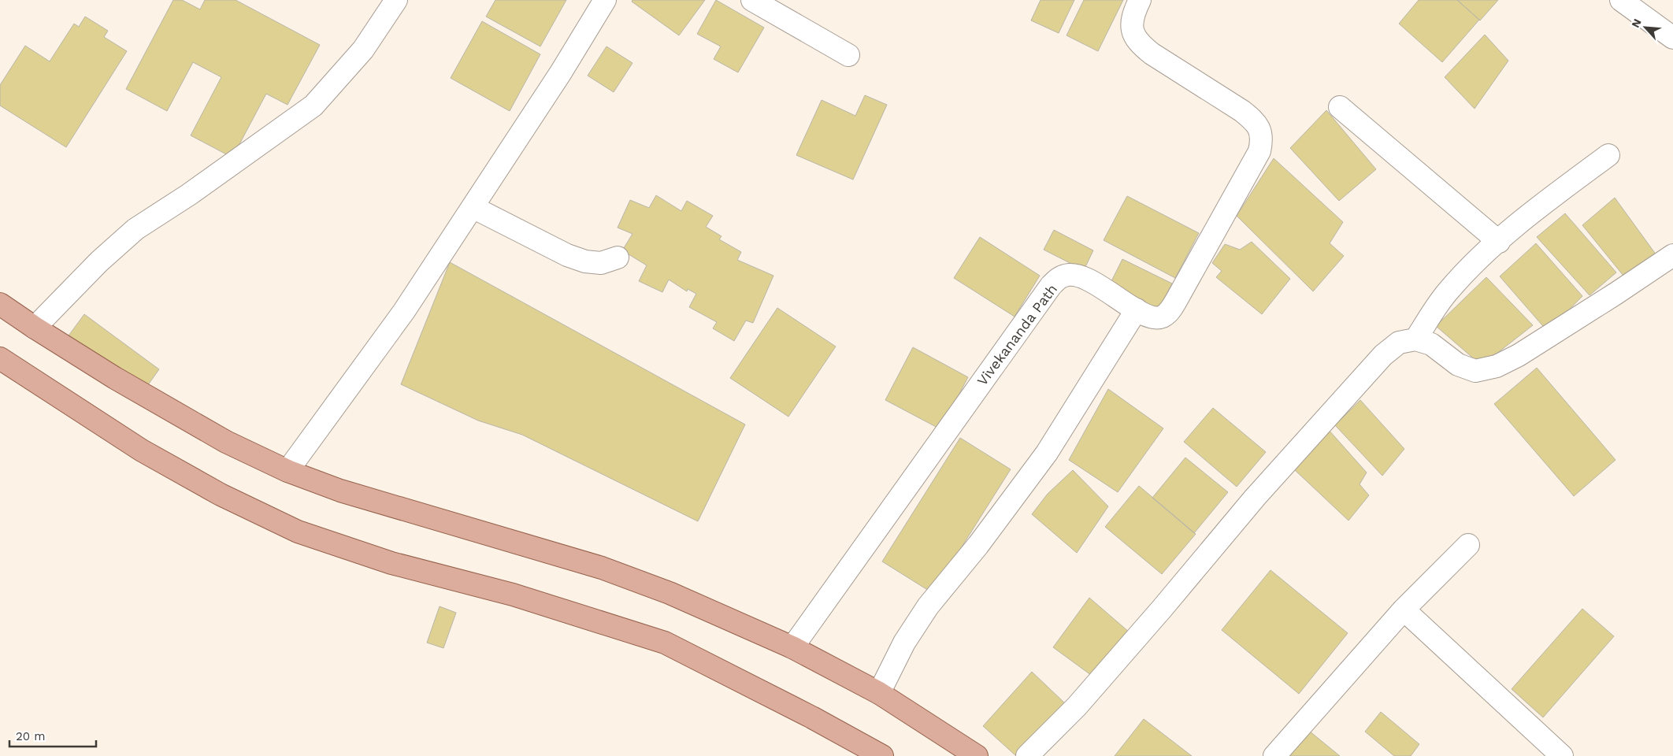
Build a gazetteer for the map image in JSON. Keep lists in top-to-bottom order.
{
  "streets": {
    "street": ["Vivekananda Path"]
  },
  "scale_bar": "20 m",
  "north": "top left"
}
